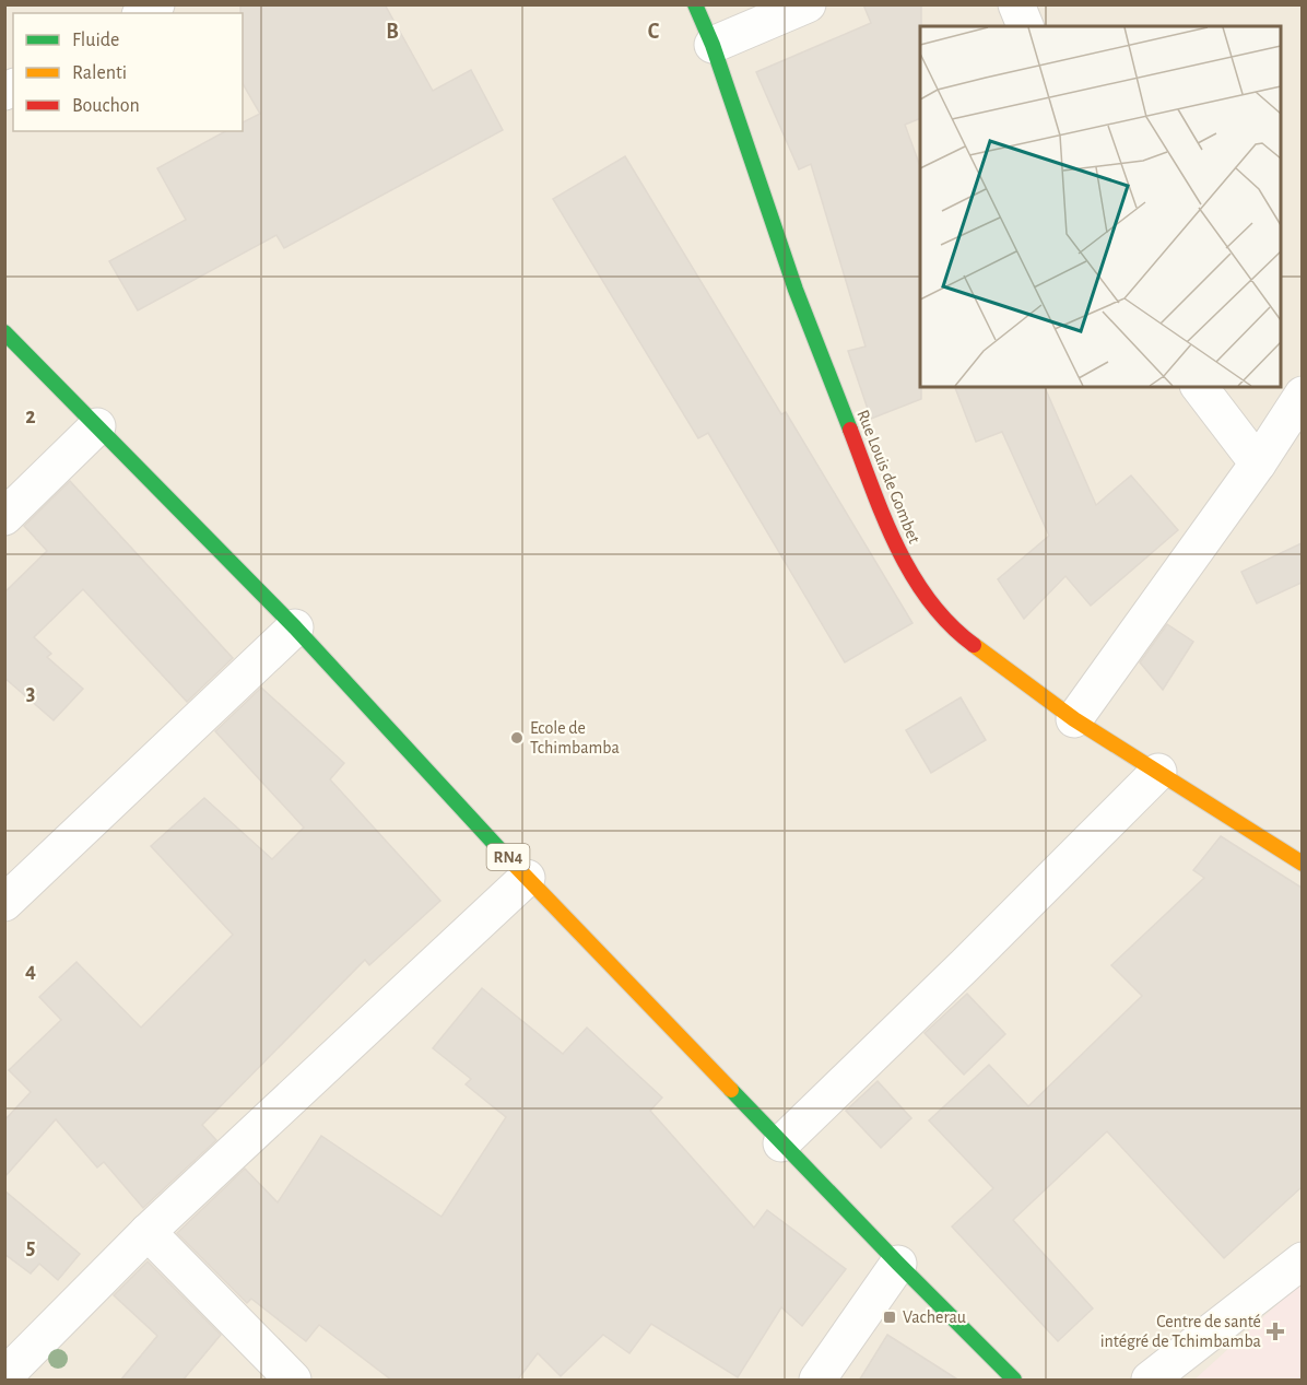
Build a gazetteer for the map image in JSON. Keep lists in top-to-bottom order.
{
  "streets": {
    "main road": ["Rue Louis de Gombet", "RN4"]
  },
  "places": {
    "other": ["Ecole de Tchimbamba"],
    "transit": ["Vacherau"],
    "health": ["Centre de santé intégré de Tchimbamba"]
  },
  "legend": ["Fluide", "Ralenti", "Bouchon"],
  "grid": {
    "columns": ["B", "C"],
    "rows": [
      "2",
      "3",
      "4",
      "5"
    ]
  }
}
